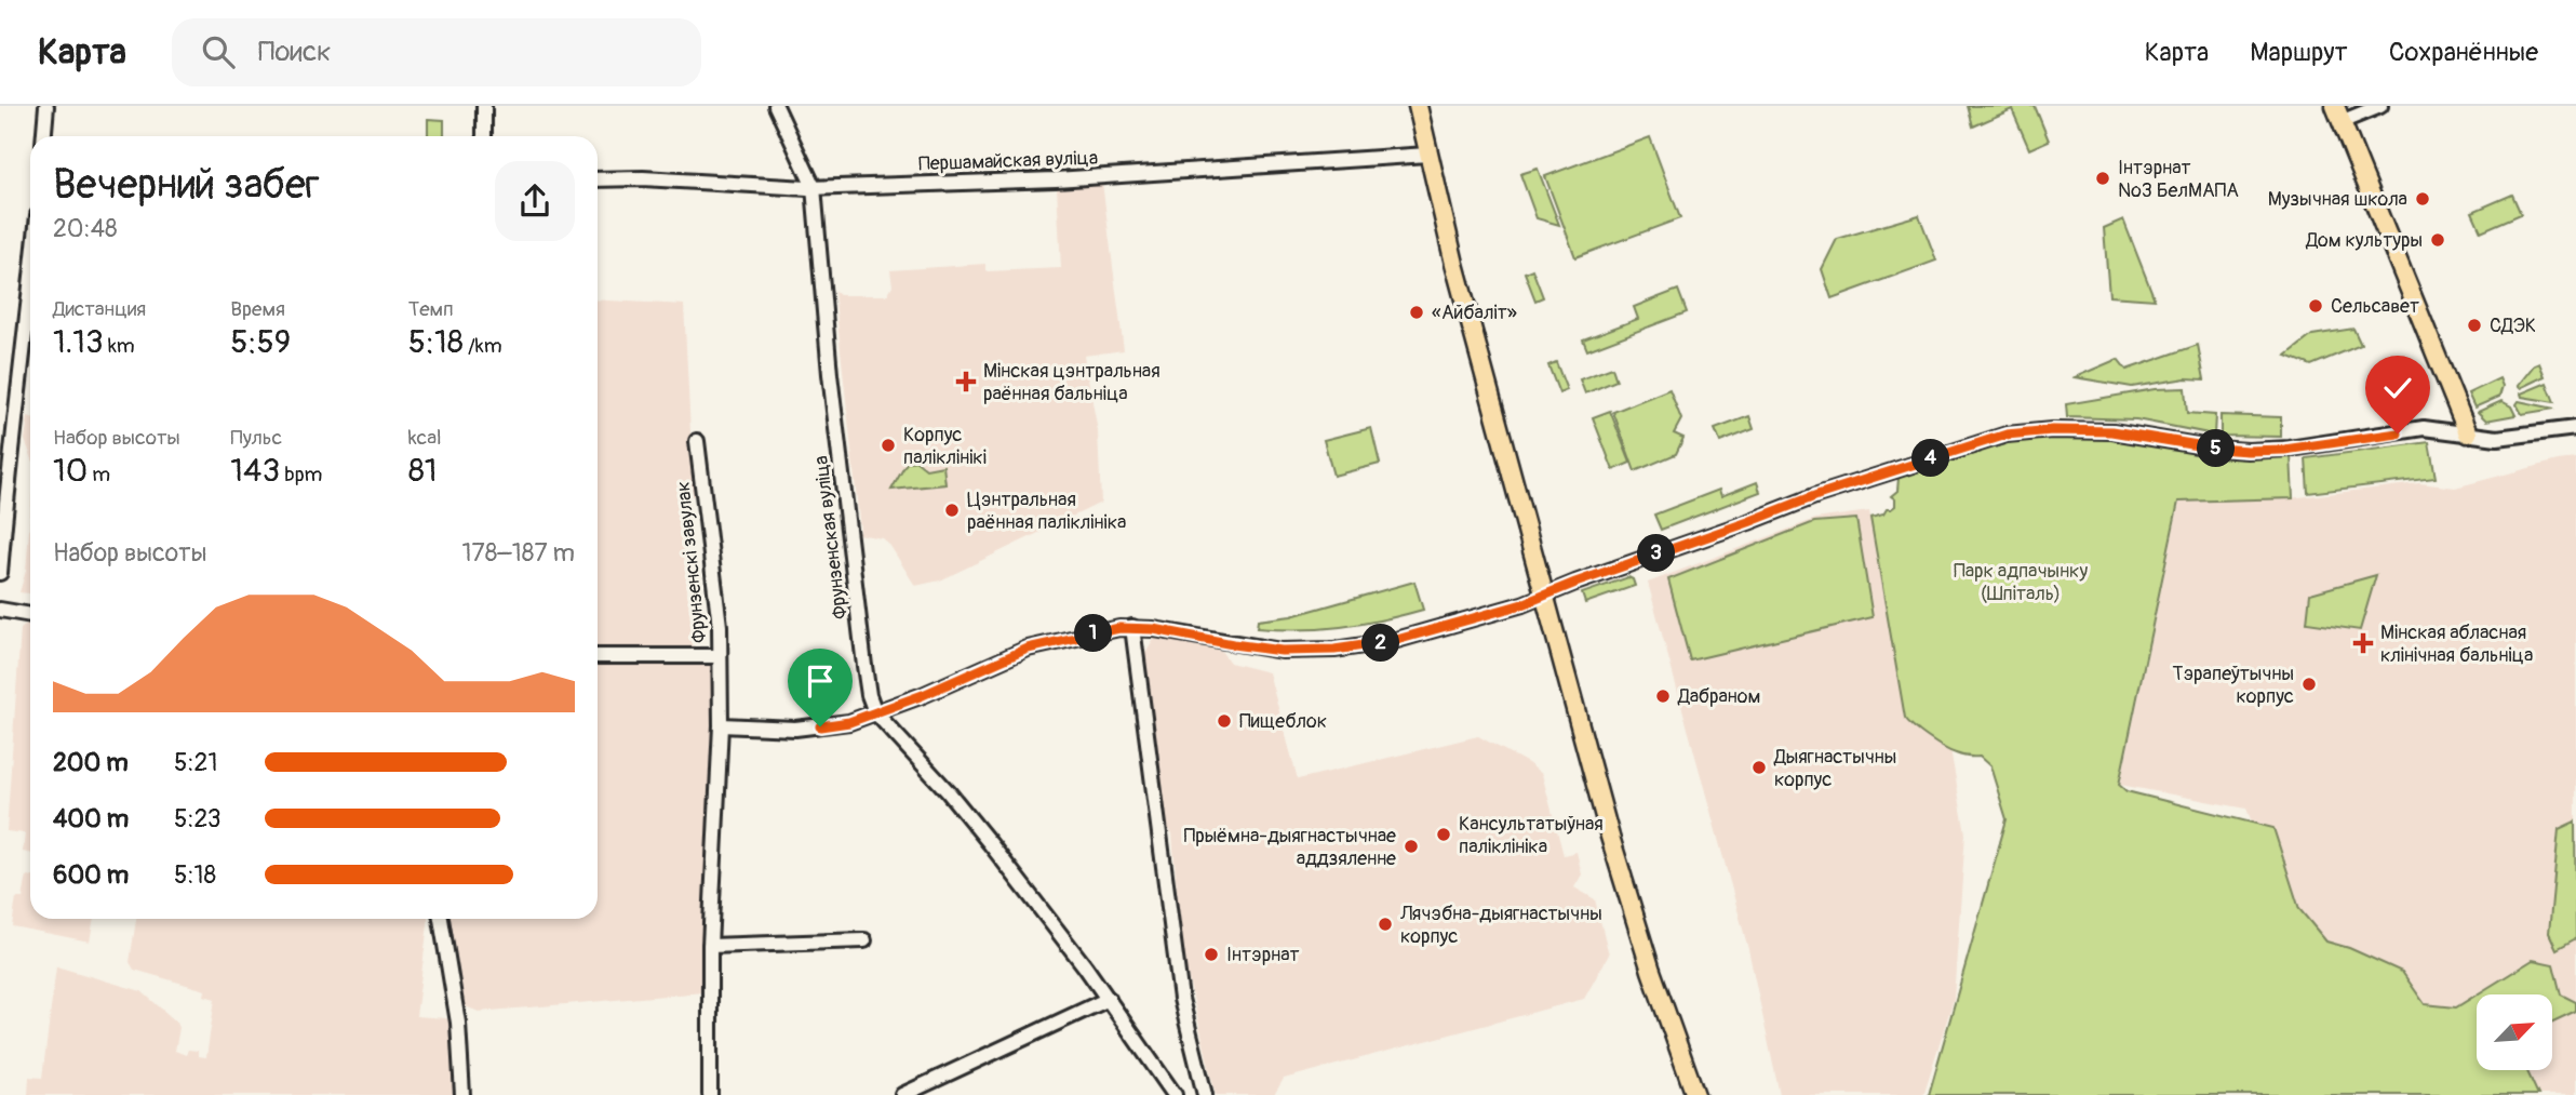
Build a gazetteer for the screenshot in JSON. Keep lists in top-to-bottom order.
{
  "streets": {
    "street": ["Першамайская вуліца", "Фрунзенская вуліца", "Фрунзенскі завулак"]
  },
  "crossings": [
    ["Першамайская вуліца", "Фрунзенская вуліца"]
  ],
  "parks": ["Парк адпачынку (Шпіталь)"],
  "places": {
    "other": [
      "Інтэрнат №3 БелМАПА",
      "Музычная школа",
      "Дом культуры",
      "Сельсавет",
      "«Айбаліт»",
      "СДЭК",
      "Корпус паліклінікі",
      "Цэнтральная раённая паліклініка",
      "Тэрапеўтычны корпус",
      "Дабраном",
      "Пищеблок",
      "Дыягнастычны корпус",
      "Кансультатыўная паліклініка",
      "Прыёмна-дыягнастычнае аддзяленне",
      "Лячэбна-дыягнастычны корпус",
      "Інтэрнат"
    ],
    "health": ["Мінская цэнтральная раённая бальніца", "Мінская абласная клінічная бальніца"]
  },
  "north": "top right",
  "page": {
    "header": "Карта",
    "search": "Поиск",
    "nav": ["Карта", "Маршрут", "Сохранённые"],
    "heading": ["Вечерний забег", "20:48"],
    "stats": [
      ["Дистанция", "1.13 km"],
      ["Время", "5:59"],
      ["Темп", "5:18 /km"],
      ["Набор высоты", "10 m"],
      ["Пульс", "143 bpm"],
      ["kcal", "81"]
    ],
    "pins": [
      "5",
      "4",
      "3",
      "1",
      "2"
    ],
    "chart": ["Набор высоты", "178–187 m"],
    "list": [
      {
        "name": "200 m",
        "note": "5:21"
      },
      {
        "name": "400 m",
        "note": "5:23"
      },
      {
        "name": "600 m",
        "note": "5:18"
      }
    ]
  }
}
